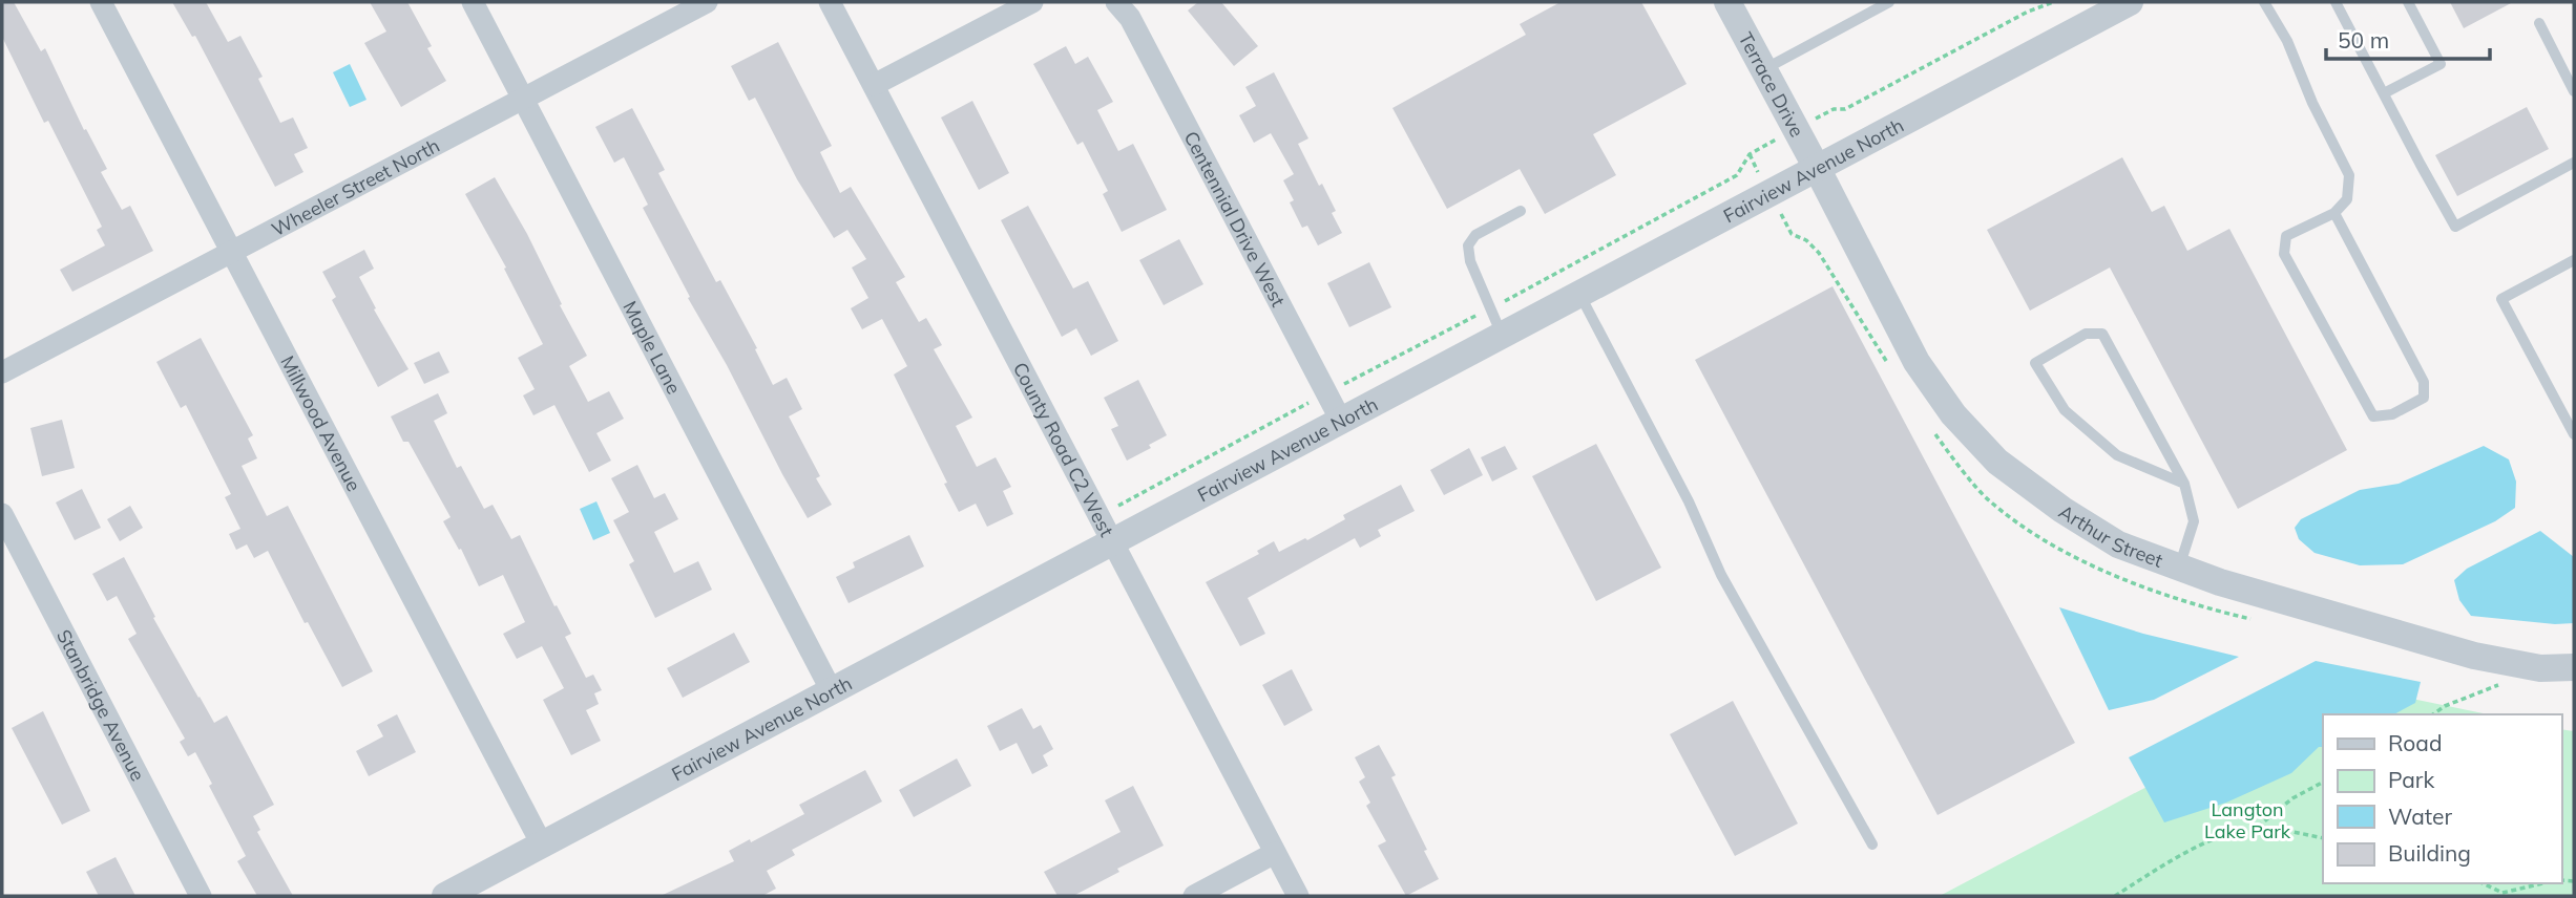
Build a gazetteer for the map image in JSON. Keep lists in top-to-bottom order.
{
  "streets": {
    "street": [
      "Terrace Drive",
      "Fairview Avenue North",
      "Wheeler Street North",
      "Centennial Drive West",
      "Maple Lane",
      "Millwood Avenue",
      "County Road C2 West",
      "Arthur Street",
      "Stanbridge Avenue"
    ]
  },
  "crossings": [
    ["Terrace Drive", "Fairview Avenue North"],
    ["Terrace Drive", "Arthur Street"],
    ["Fairview Avenue North", "Centennial Drive West"],
    ["Fairview Avenue North", "Maple Lane"],
    ["Fairview Avenue North", "Millwood Avenue"],
    ["Fairview Avenue North", "County Road C2 West"],
    ["Fairview Avenue North", "Arthur Street"],
    ["Wheeler Street North", "Maple Lane"],
    ["Wheeler Street North", "Millwood Avenue"]
  ],
  "parks": ["Langton Lake Park"],
  "legend": [
    "Road",
    "Park",
    "Water",
    "Building"
  ],
  "scale_bar": "50 m"
}
